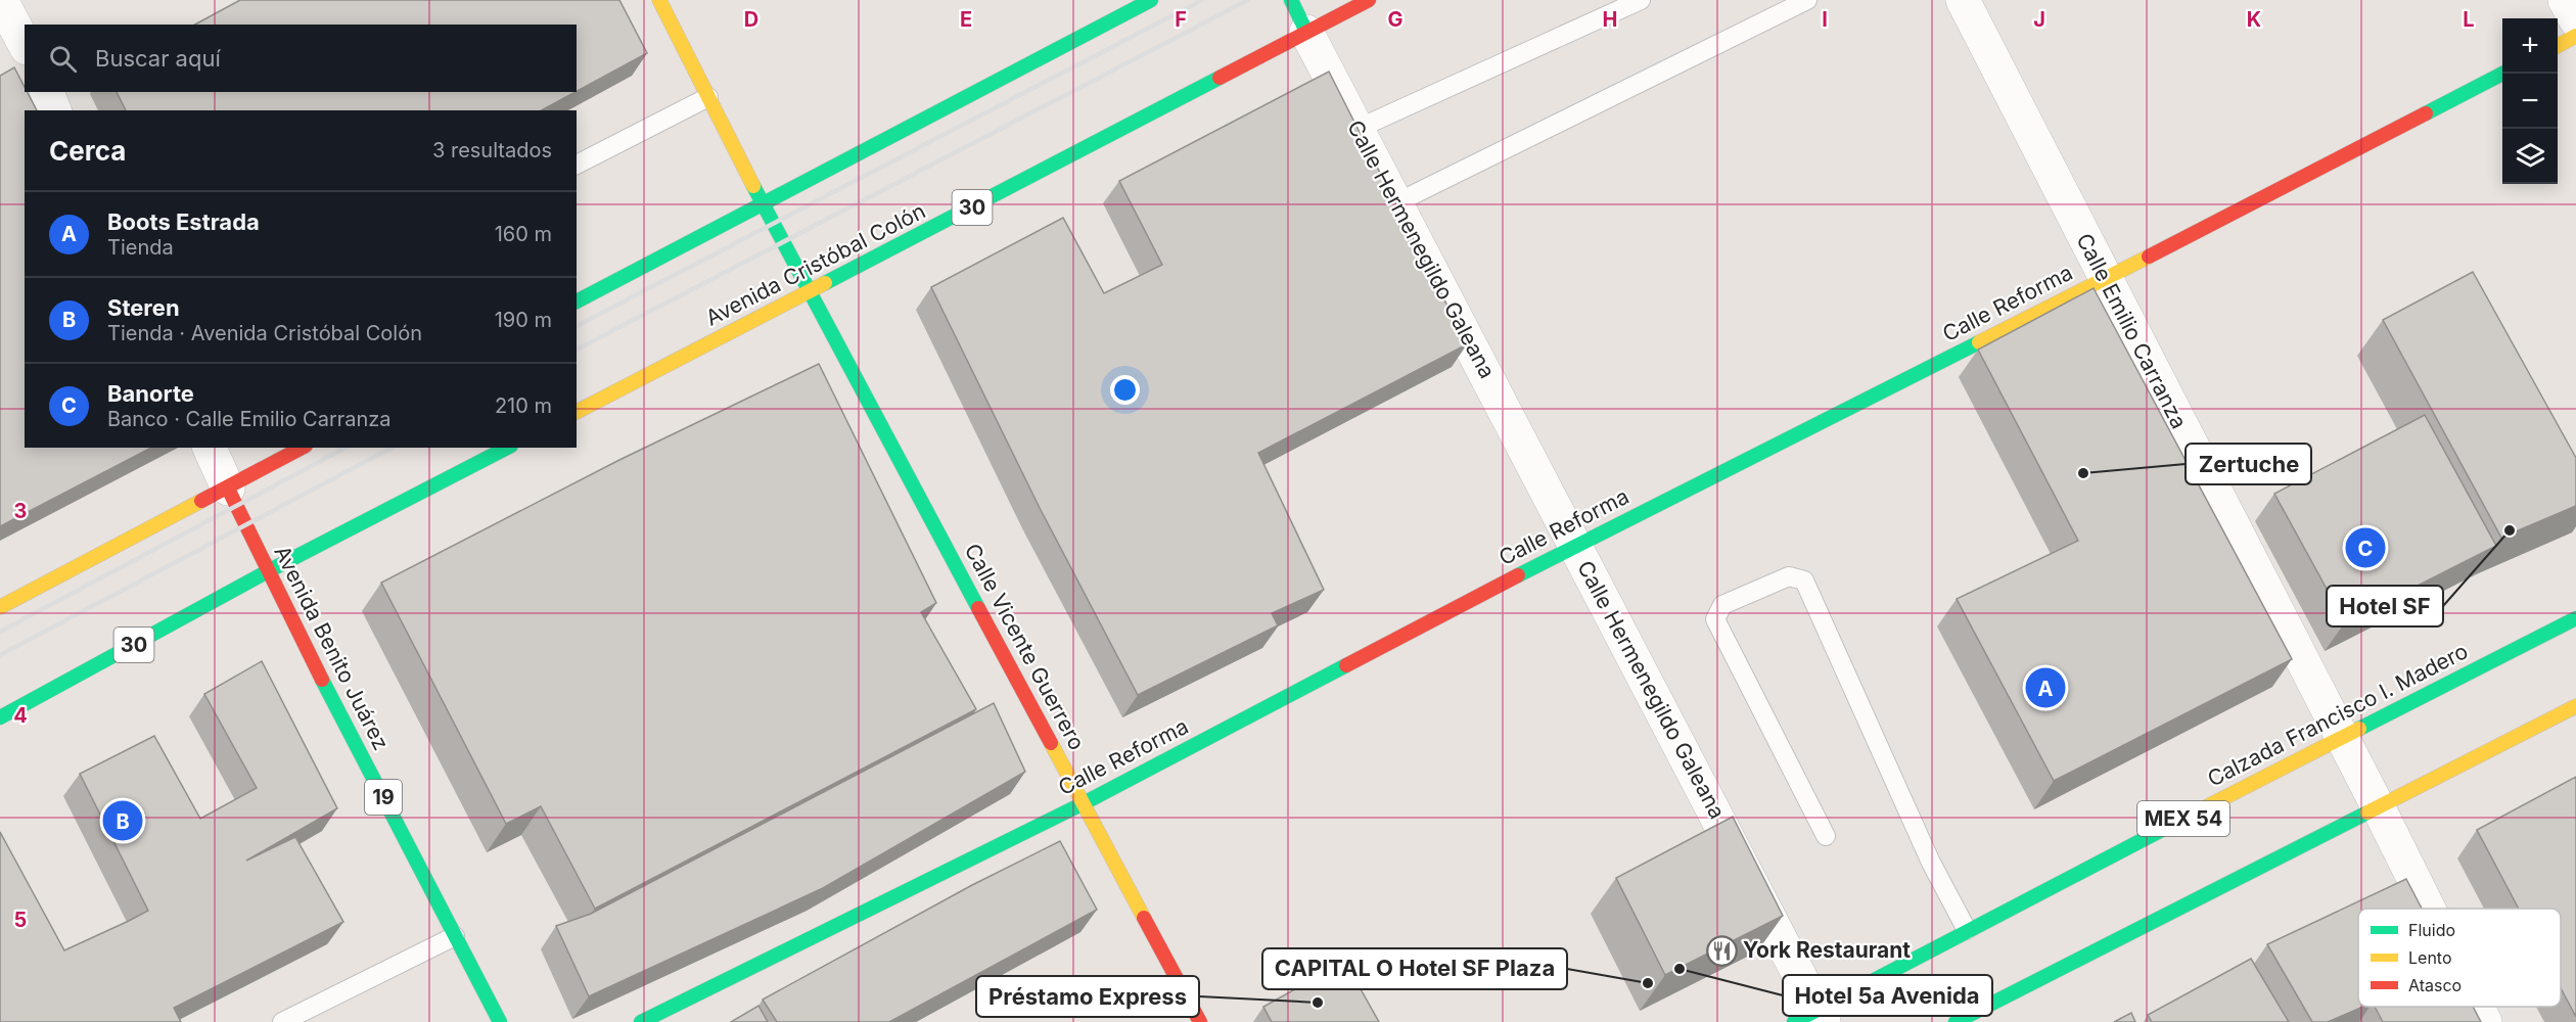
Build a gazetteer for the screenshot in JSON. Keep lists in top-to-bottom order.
{
  "streets": {
    "main road": [
      "30",
      "Avenida Cristóbal Colón",
      "Calle Reforma",
      "Calle Vicente Guerrero",
      "Avenida Benito Juárez",
      "Calzada Francisco I. Madero",
      "19",
      "MEX 54"
    ],
    "street": ["Calle Hermenegildo Galeana", "Calle Emilio Carranza"]
  },
  "crossings": [
    ["30", "Avenida Benito Juárez"],
    ["Calle Hermenegildo Galeana", "Avenida Cristóbal Colón"],
    ["Calle Hermenegildo Galeana", "Calle Reforma"],
    ["Calle Hermenegildo Galeana", "Calzada Francisco I. Madero"],
    ["Avenida Cristóbal Colón", "Calle Vicente Guerrero"],
    ["Calle Reforma", "Calle Emilio Carranza"],
    ["Calle Reforma", "Calle Vicente Guerrero"],
    ["Calle Emilio Carranza", "Calzada Francisco I. Madero"],
    ["Avenida Benito Juárez", "19"]
  ],
  "places": {
    "other": [
      "Zertuche",
      "Hotel SF",
      "Hotel 5a Avenida",
      "CAPITAL O Hotel SF Plaza",
      "Préstamo Express"
    ],
    "restaurant": ["York Restaurant"]
  },
  "legend": ["Fluido", "Lento", "Atasco"],
  "page": {
    "map_buttons": ["+", "−"],
    "search": "Buscar aquí",
    "heading": ["Cerca", "3 resultados"],
    "list": [
      {
        "mark": "A",
        "name": "Boots Estrada",
        "note": "Tienda",
        "value": "160 m"
      },
      {
        "mark": "B",
        "name": "Steren",
        "note": "Tienda · Avenida Cristóbal Colón",
        "value": "190 m"
      },
      {
        "mark": "C",
        "name": "Banorte",
        "note": "Banco · Calle Emilio Carranza",
        "value": "210 m"
      }
    ],
    "pins": ["C", "A", "B"]
  },
  "grid": {
    "columns": [
      "D",
      "E",
      "F",
      "G",
      "H",
      "I",
      "J",
      "K",
      "L"
    ],
    "rows": ["3", "4", "5"]
  }
}
